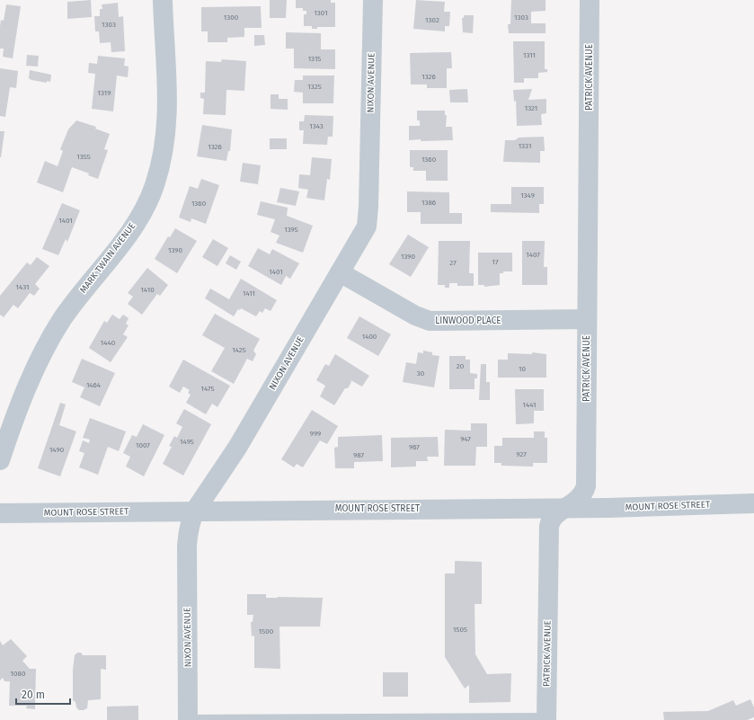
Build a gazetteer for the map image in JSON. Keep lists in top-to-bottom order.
{
  "streets": {
    "street": [
      "PATRICK AVENUE",
      "NIXON AVENUE",
      "MARK TWAIN AVENUE",
      "LINWOOD PLACE",
      "MOUNT ROSE STREET"
    ]
  },
  "crossings": [
    ["PATRICK AVENUE", "LINWOOD PLACE"],
    ["PATRICK AVENUE", "MOUNT ROSE STREET"],
    ["NIXON AVENUE", "LINWOOD PLACE"],
    ["NIXON AVENUE", "MOUNT ROSE STREET"]
  ],
  "house_numbers": [
    "1301",
    "1300",
    "1303",
    "1302",
    "1303",
    "1311",
    "1315",
    "1326",
    "1325",
    "1319",
    "1321",
    "1343",
    "1331",
    "1326",
    "1355",
    "1360",
    "1349",
    "1386",
    "1360",
    "1401",
    "1395",
    "1390",
    "1407",
    "1390",
    "17",
    "27",
    "1401",
    "1431",
    "1410",
    "1411",
    "1400",
    "1440",
    "1425",
    "20",
    "10",
    "30",
    "1464",
    "1475",
    "1441",
    "999",
    "947",
    "1495",
    "1007",
    "967",
    "1490",
    "927",
    "987",
    "1505",
    "1500",
    "1080"
  ],
  "scale_bar": "20 m"
}
